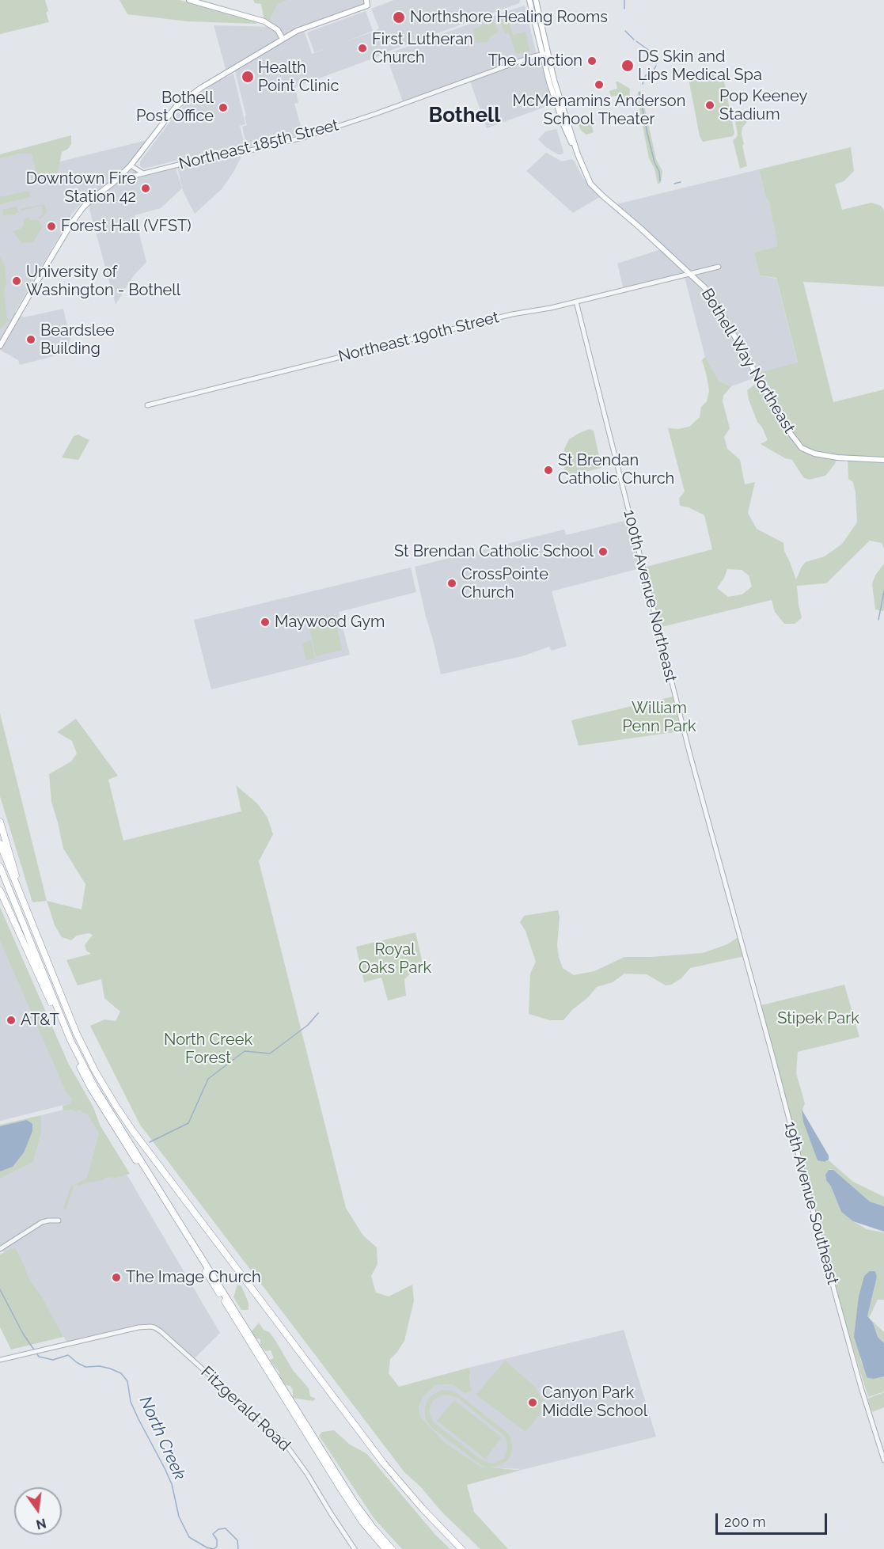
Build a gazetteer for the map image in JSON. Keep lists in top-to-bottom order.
{
  "streets": {
    "main road": ["Bothell Way Northeast"],
    "street": [
      "Northeast 185th Street",
      "Northeast 190th Street",
      "100th Avenue Northeast",
      "19th Avenue Southeast",
      "Fitzgerald Road"
    ]
  },
  "crossings": [
    ["Northeast 185th Street", "Bothell Way Northeast"],
    ["Northeast 190th Street", "Bothell Way Northeast"],
    ["Northeast 190th Street", "100th Avenue Northeast"],
    ["100th Avenue Northeast", "19th Avenue Southeast"]
  ],
  "districts": ["Bothell"],
  "water": ["North Creek"],
  "parks": [
    "William Penn Park",
    "Royal Oaks Park",
    "Stipek Park",
    "North Creek Forest"
  ],
  "places": [
    "Northshore Healing Rooms",
    "First Lutheran Church",
    "The Junction",
    "DS Skin and Lips Medical Spa",
    "Health Point Clinic",
    "McMenamins Anderson School Theater",
    "Pop Keeney Stadium",
    "Bothell Post Office",
    "Downtown Fire Station 42",
    "Forest Hall (VFST)",
    "University of Washington - Bothell",
    "Beardslee Building",
    "St Brendan Catholic Church",
    "St Brendan Catholic School",
    "CrossPointe Church",
    "Maywood Gym",
    "AT&T",
    "The Image Church",
    "Canyon Park Middle School"
  ],
  "scale_bar": "200 m",
  "north": "bottom"
}
